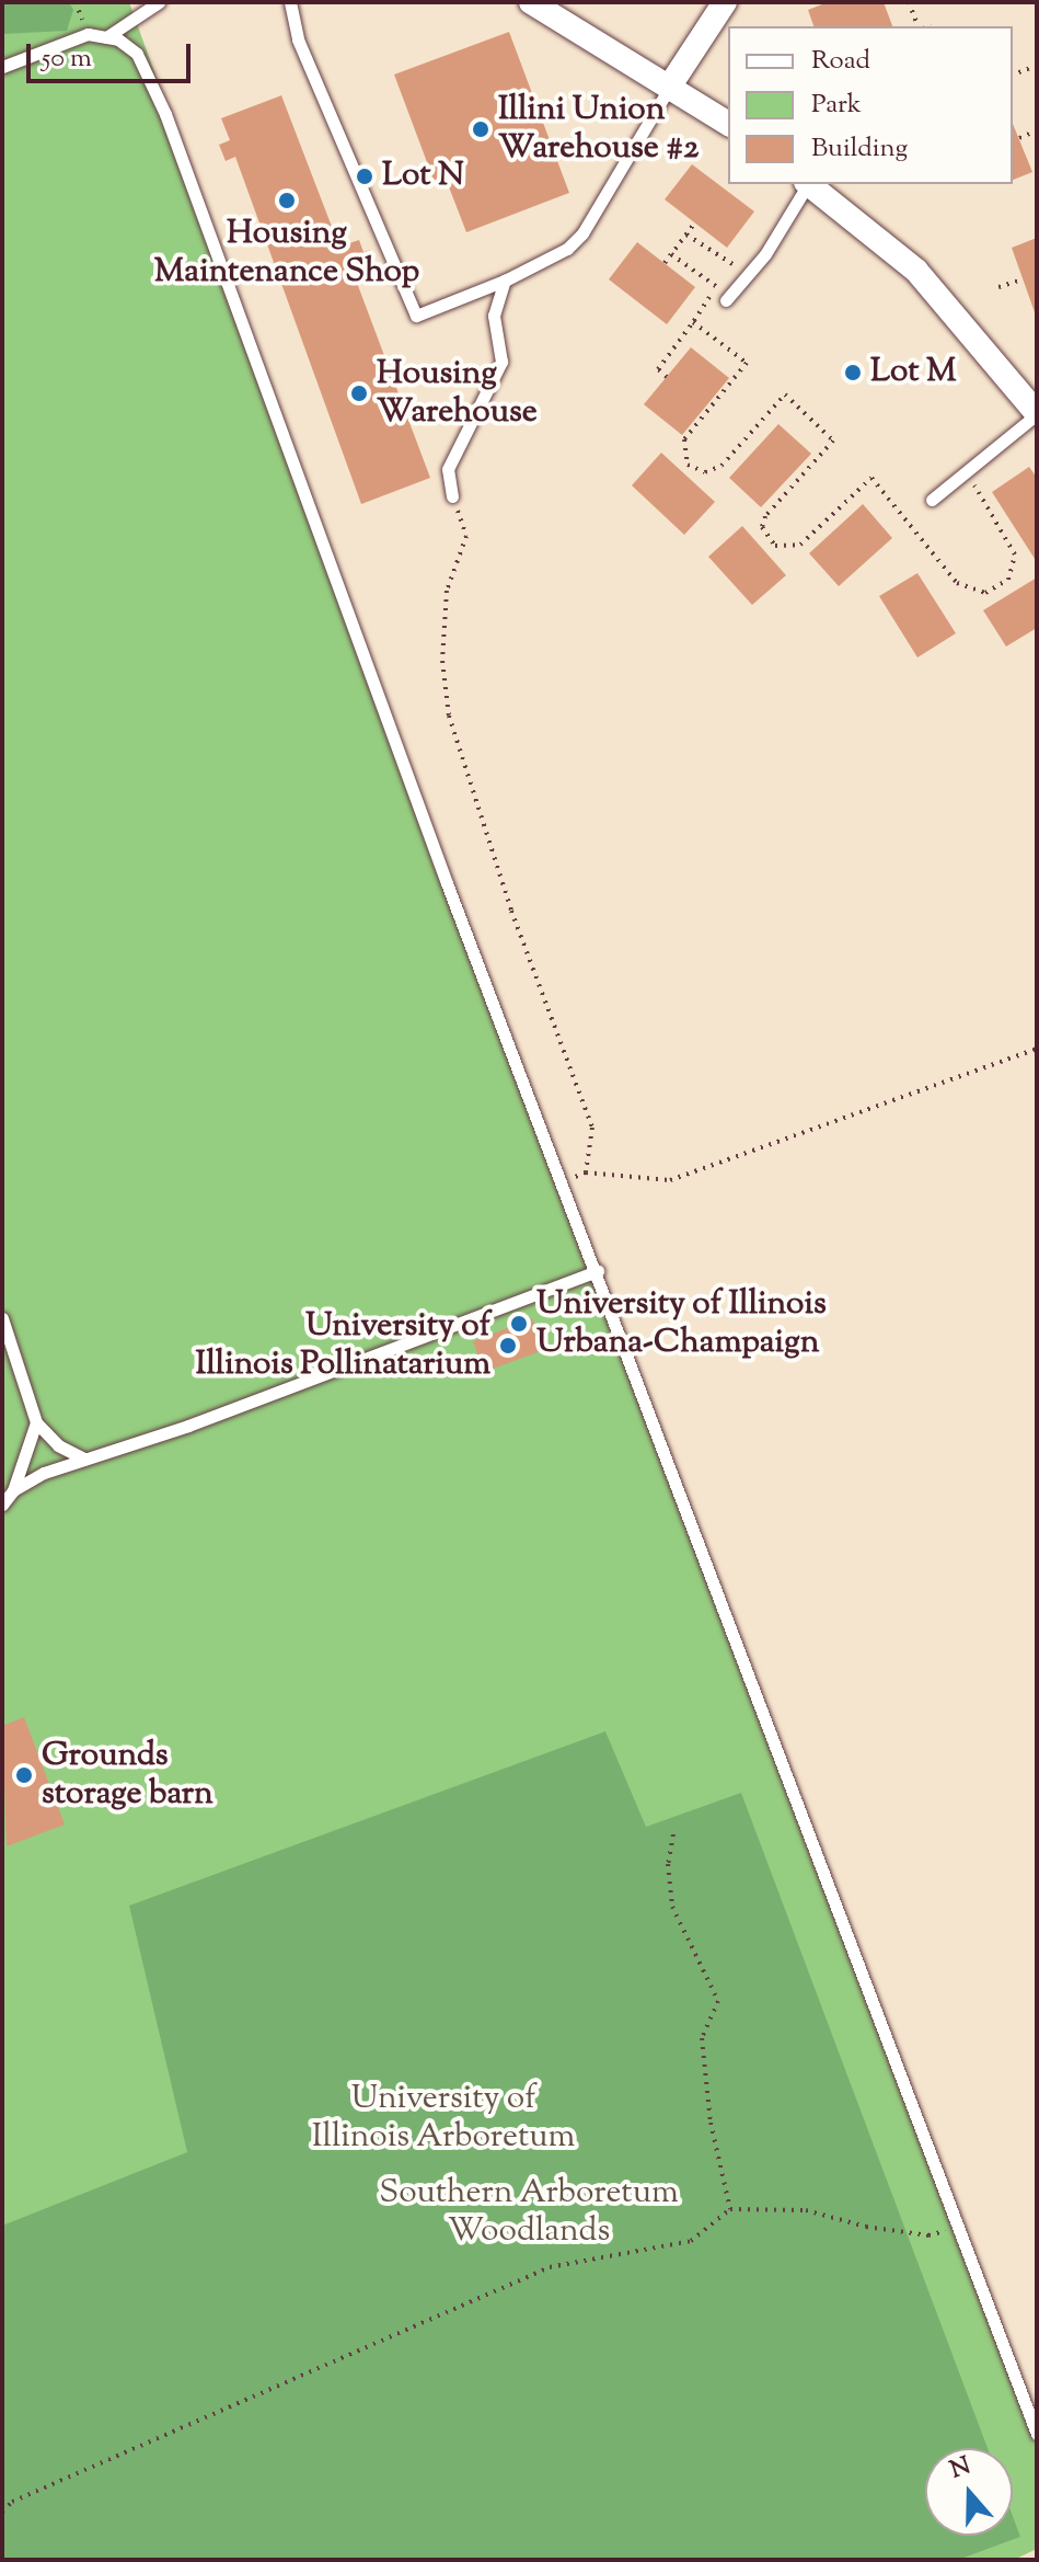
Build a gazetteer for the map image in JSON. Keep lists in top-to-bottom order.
{
  "parks": ["University of Illinois Arboretum", "Southern Arboretum Woodlands"],
  "places": [
    "Illini Union Warehouse #2",
    "Lot N",
    "Housing Maintenance Shop",
    "Lot M",
    "Housing Warehouse",
    "University of Illinois Urbana-Champaign",
    "University of Illinois Pollinatarium",
    "Grounds storage barn"
  ],
  "legend": ["Road", "Park", "Building"],
  "scale_bar": "50 m",
  "north": "top"
}
